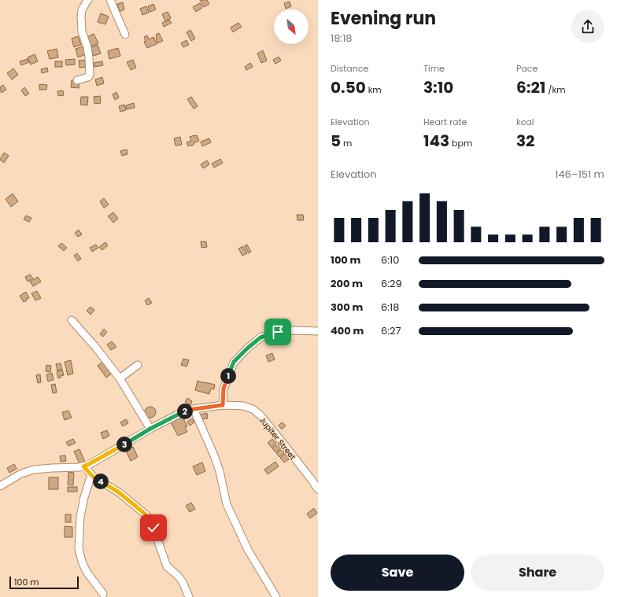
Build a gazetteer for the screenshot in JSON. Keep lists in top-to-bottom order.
{
  "streets": {
    "street": ["Jupiter Street"]
  },
  "scale_bar": "100 m",
  "north": "bottom right",
  "page": {
    "heading": ["Evening run", "18:18"],
    "stats": [
      ["Distance", "0.50 km"],
      ["Time", "3:10"],
      ["Pace", "6:21 /km"],
      ["Elevation", "5 m"],
      ["Heart rate", "143 bpm"],
      ["kcal", "32"]
    ],
    "chart": ["Elevation", "146–151 m"],
    "list": [
      {
        "name": "100 m",
        "note": "6:10"
      },
      {
        "name": "200 m",
        "note": "6:29"
      },
      {
        "name": "300 m",
        "note": "6:18"
      },
      {
        "name": "400 m",
        "note": "6:27"
      }
    ],
    "pins": [
      "1",
      "2",
      "3",
      "4"
    ],
    "buttons": ["Save", "Share"],
    "scale": "100 m"
  }
}
